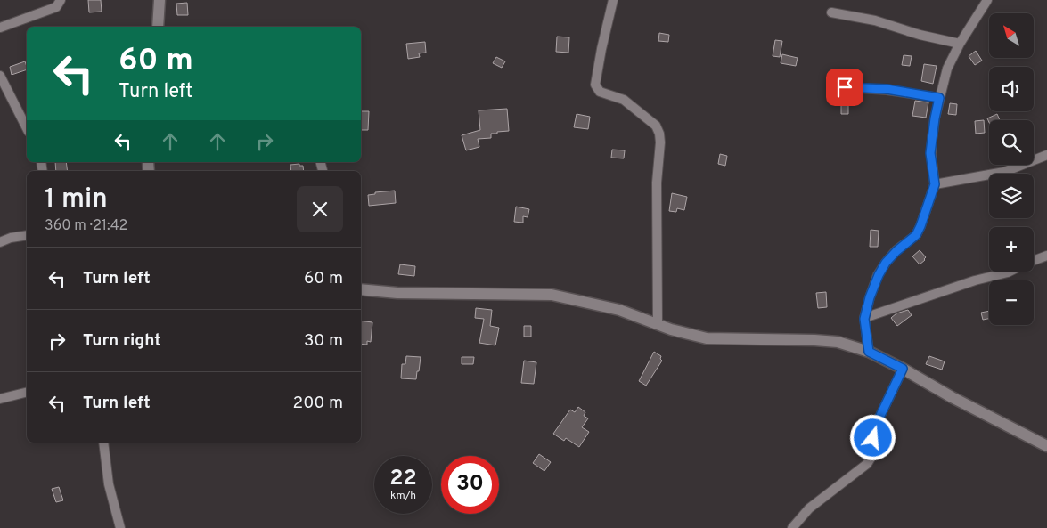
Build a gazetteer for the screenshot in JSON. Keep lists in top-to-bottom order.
{
  "north": "top left",
  "page": {
    "map_buttons": ["+", "−"],
    "turn": ["60 m", "Turn left"],
    "heading": ["1 min", "360 m · 21:42"],
    "list": [
      {
        "name": "Turn left",
        "value": "60 m"
      },
      {
        "name": "Turn right",
        "value": "30 m"
      },
      {
        "name": "Turn left",
        "value": "200 m"
      }
    ],
    "speed": "22 km/h",
    "limit": "30"
  }
}
